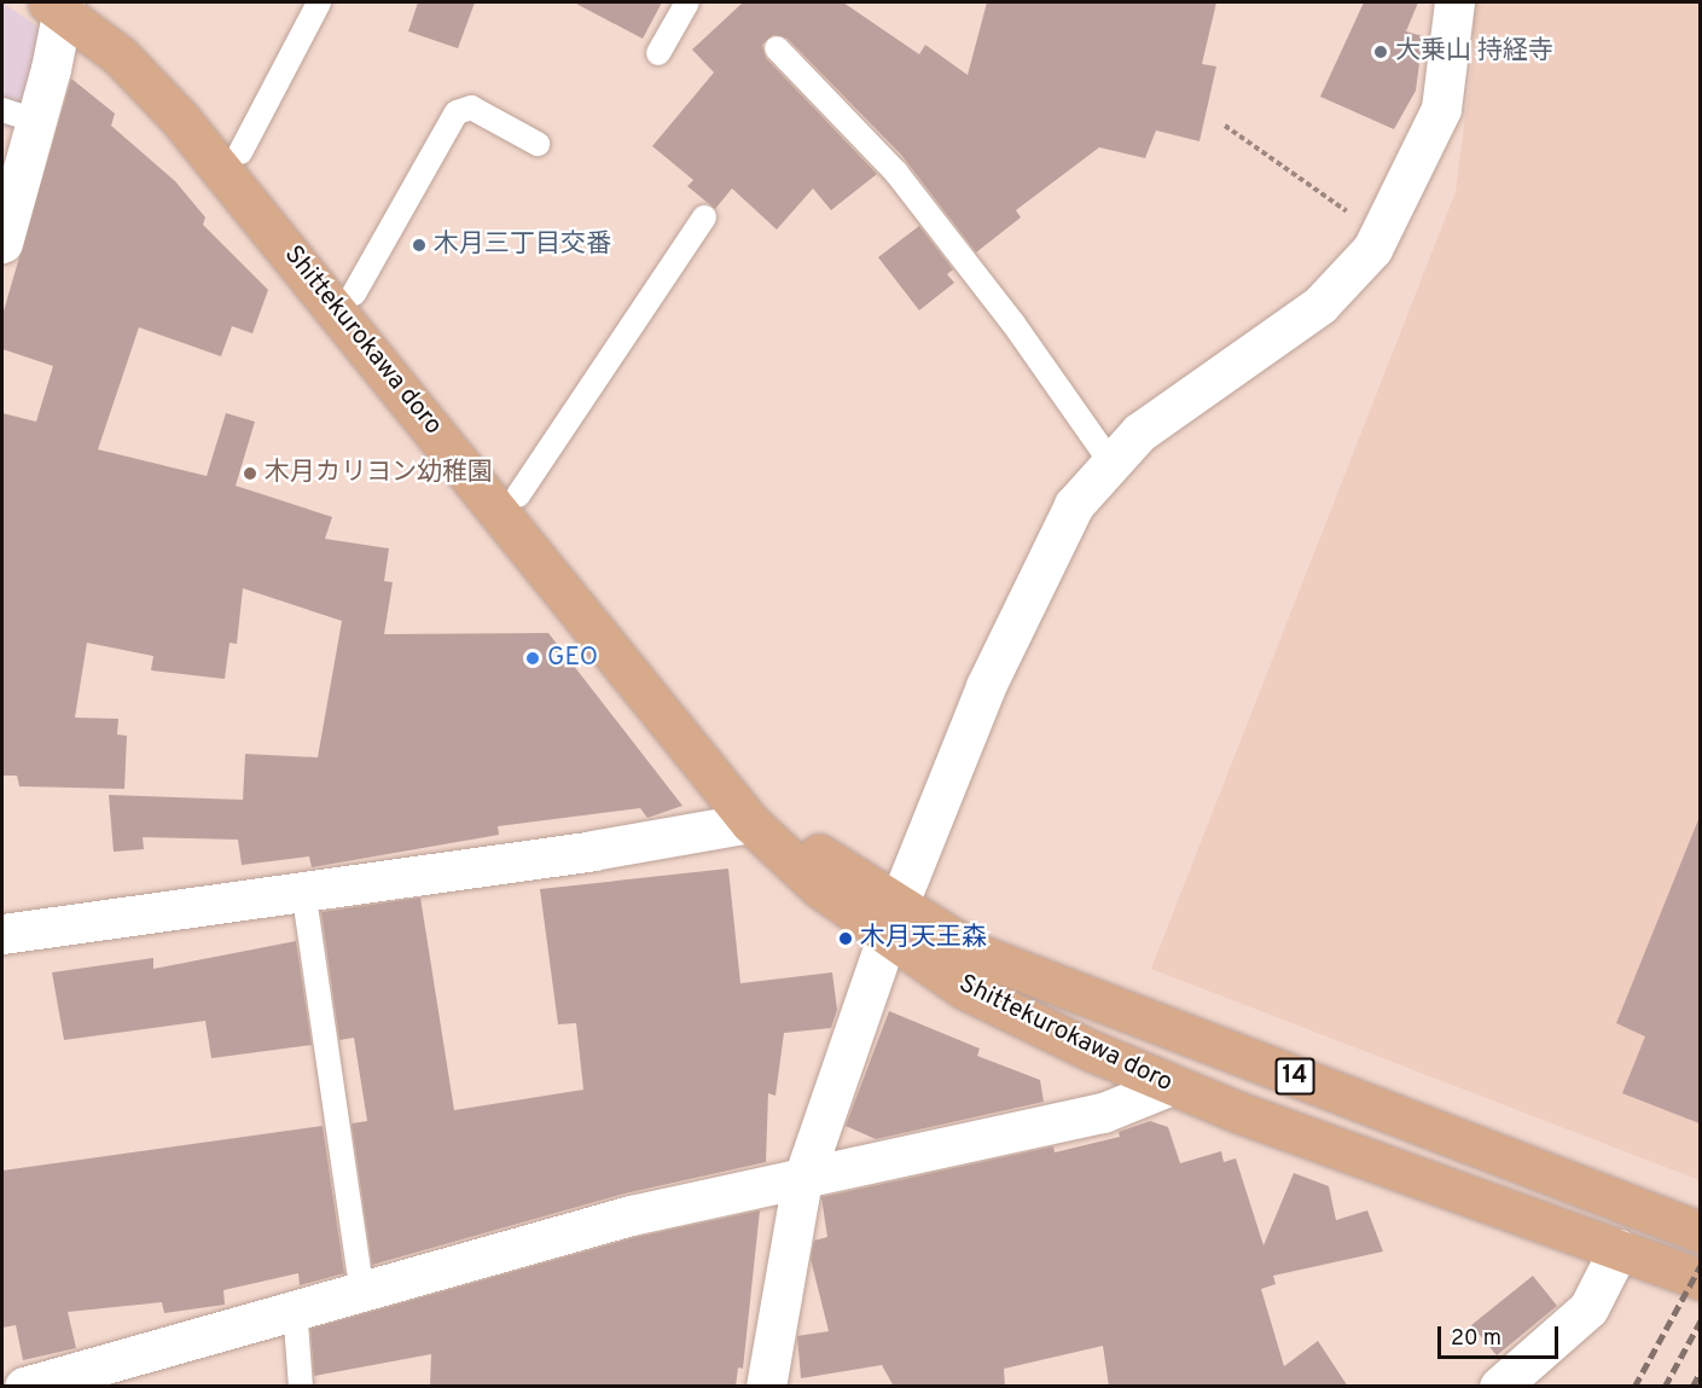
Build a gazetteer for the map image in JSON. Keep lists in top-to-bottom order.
{
  "streets": {
    "main road": ["Shittekurokawa doro", "14"]
  },
  "places": [
    "大乗山 持経寺",
    "木月三丁目交番",
    "木月カリヨン幼稚園",
    "GEO",
    "木月天王森"
  ],
  "scale_bar": "20 m"
}
